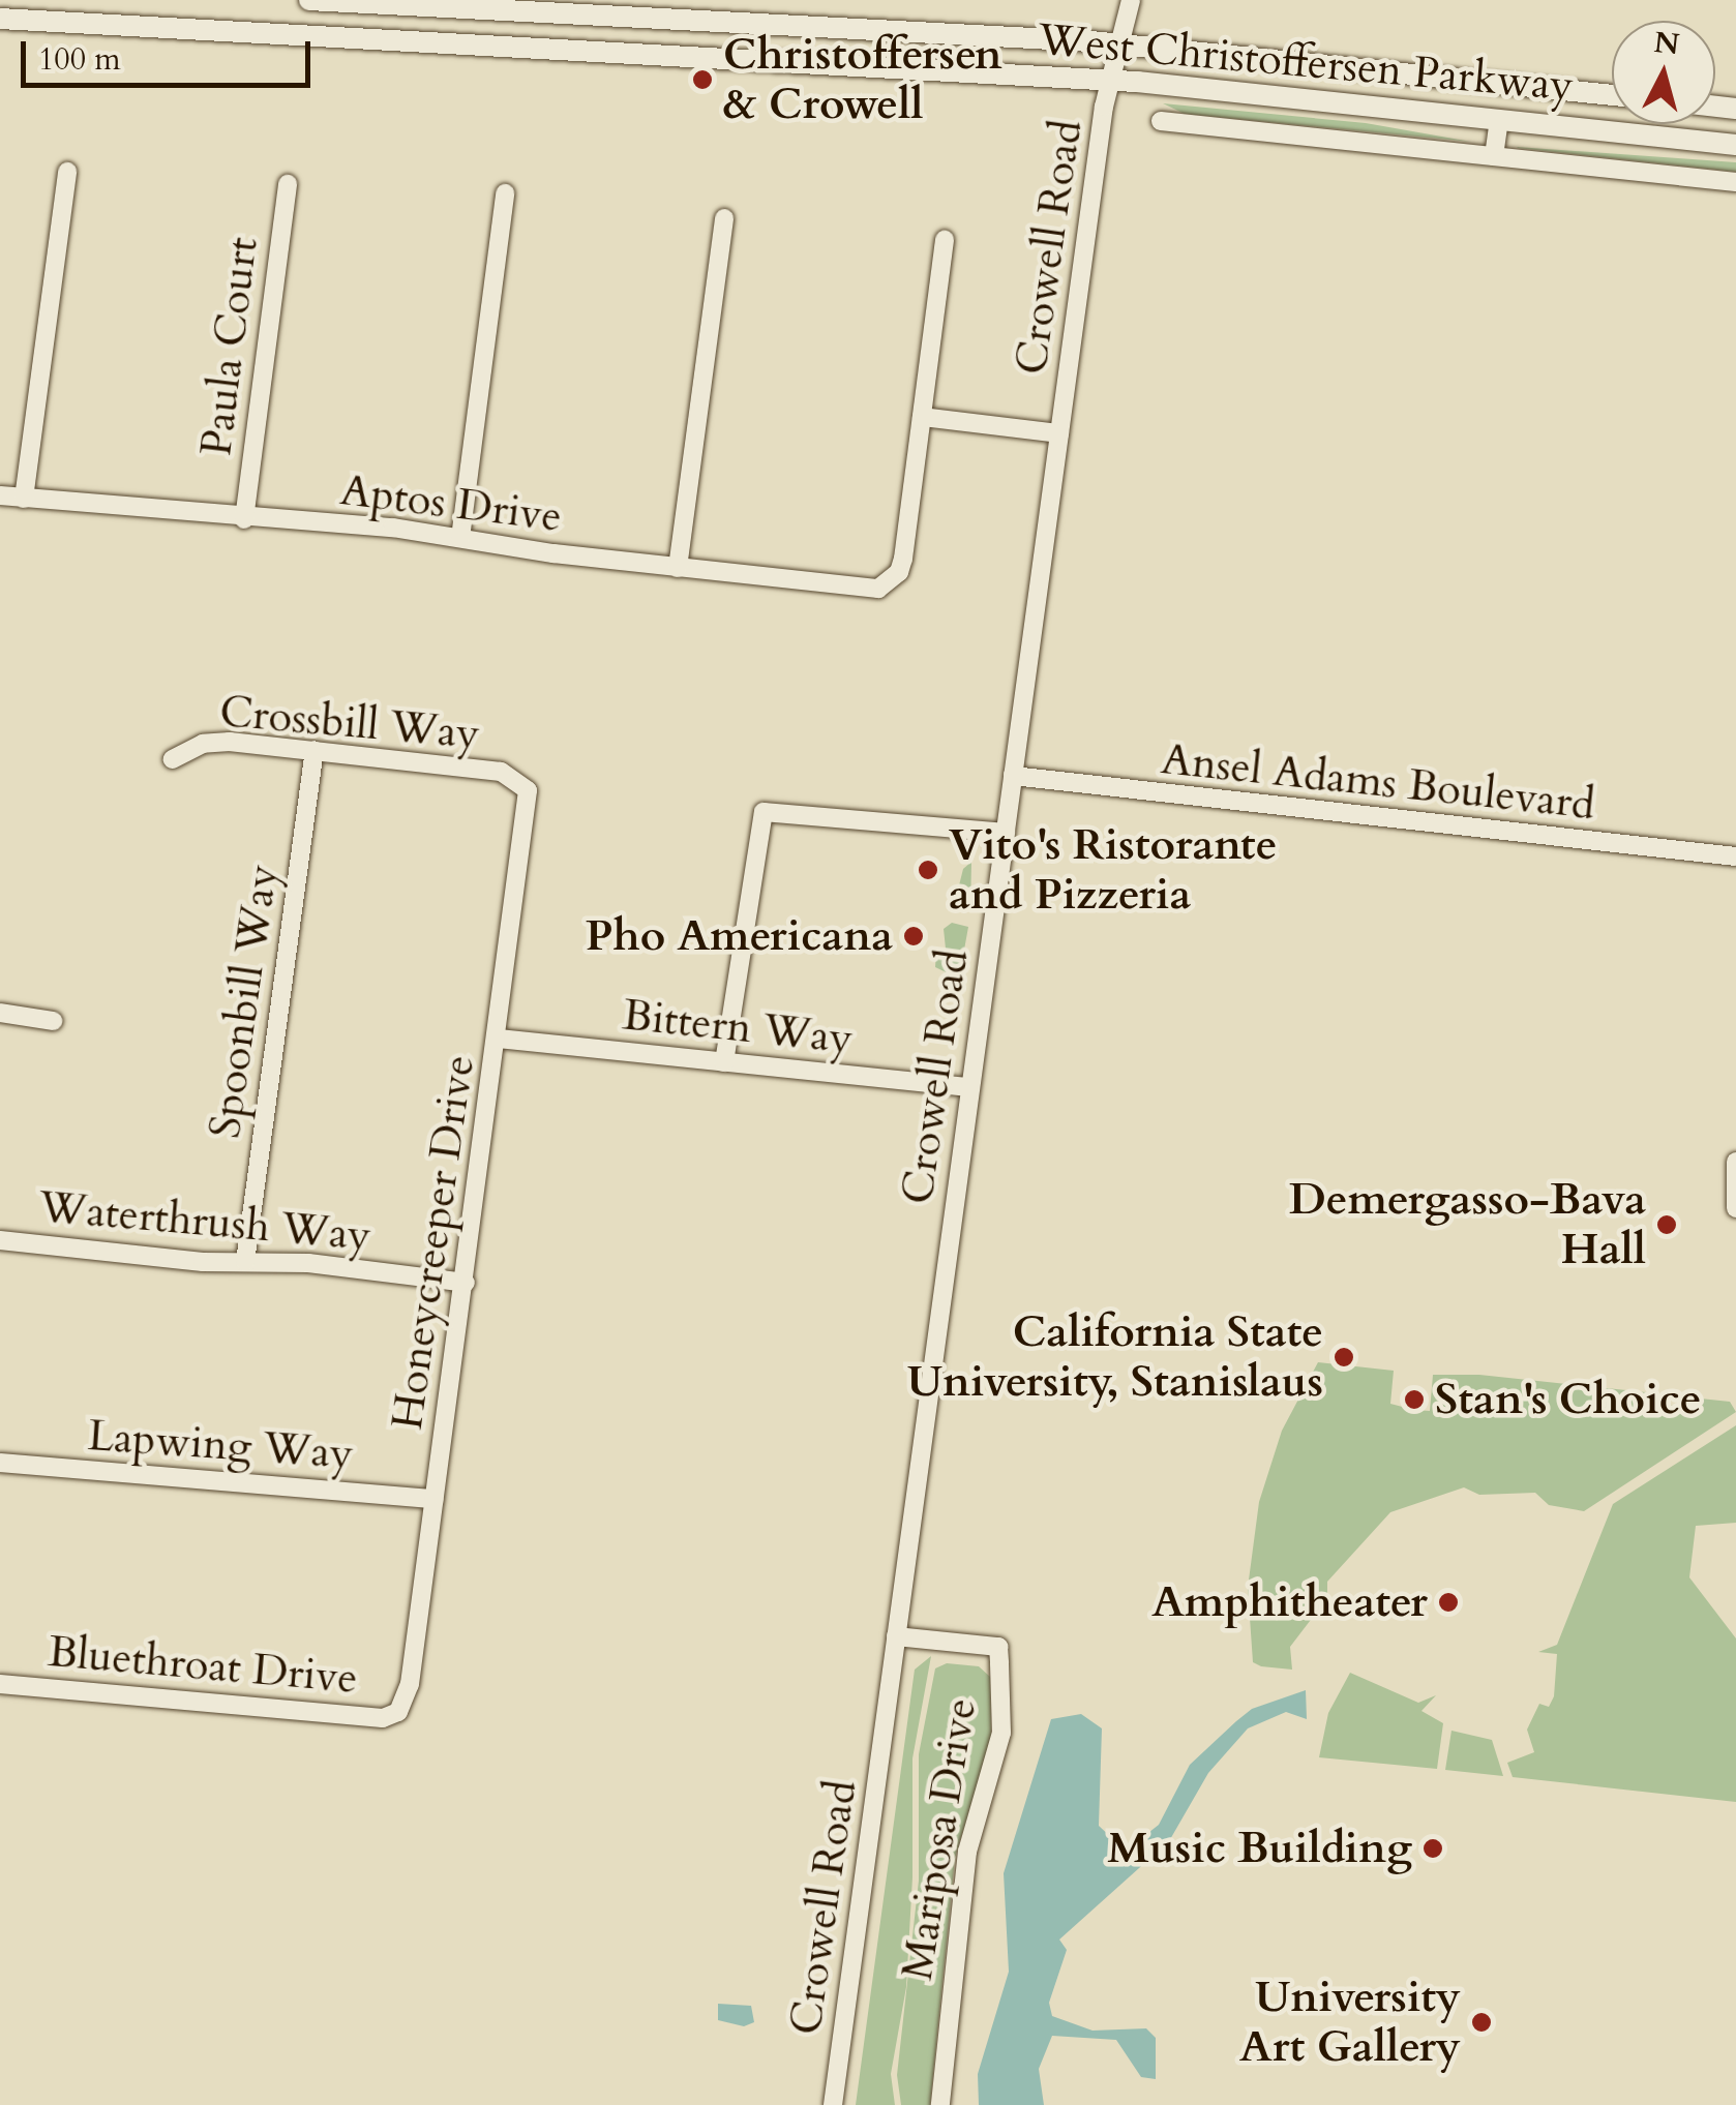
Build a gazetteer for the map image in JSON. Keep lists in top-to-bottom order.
{
  "streets": {
    "street": [
      "West Christoffersen Parkway",
      "Crowell Road",
      "Paula Court",
      "Aptos Drive",
      "Crossbill Way",
      "Ansel Adams Boulevard",
      "Spoonbill Way",
      "Bittern Way",
      "Waterthrush Way",
      "Honeycreeper Drive",
      "Lapwing Way",
      "Bluethroat Drive",
      "Mariposa Drive"
    ]
  },
  "crossings": [
    ["West Christoffersen Parkway", "Crowell Road"],
    ["Crowell Road", "Ansel Adams Boulevard"],
    ["Crowell Road", "Bittern Way"],
    ["Crowell Road", "Mariposa Drive"],
    ["Paula Court", "Aptos Drive"],
    ["Crossbill Way", "Spoonbill Way"],
    ["Crossbill Way", "Honeycreeper Drive"],
    ["Spoonbill Way", "Waterthrush Way"],
    ["Bittern Way", "Honeycreeper Drive"],
    ["Waterthrush Way", "Honeycreeper Drive"],
    ["Honeycreeper Drive", "Lapwing Way"],
    ["Honeycreeper Drive", "Bluethroat Drive"]
  ],
  "places": [
    "Christoffersen & Crowell",
    "Vito's Ristorante and Pizzeria",
    "Pho Americana",
    "Demergasso-Bava Hall",
    "California State University, Stanislaus",
    "Stan's Choice",
    "Amphitheater",
    "Music Building",
    "University Art Gallery"
  ],
  "scale_bar": "100 m",
  "north": "top"
}
